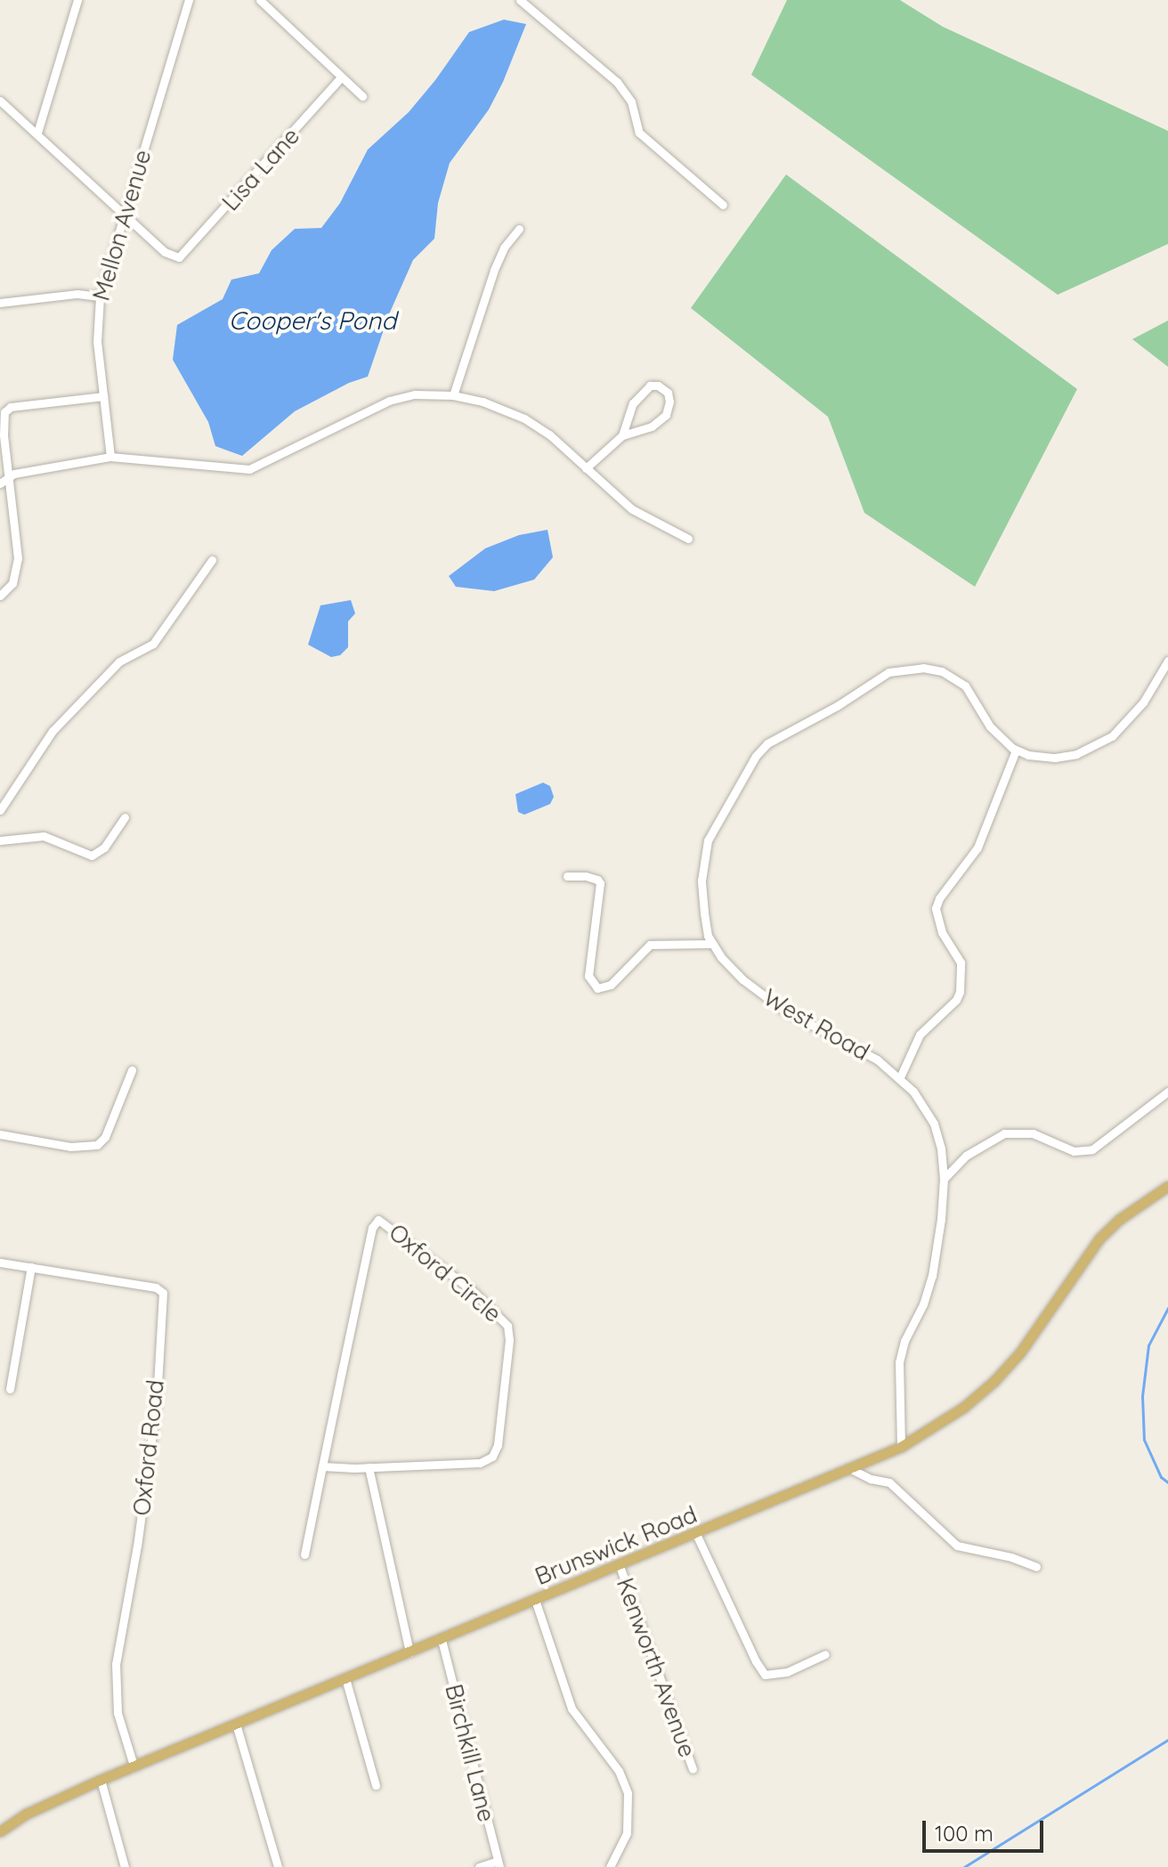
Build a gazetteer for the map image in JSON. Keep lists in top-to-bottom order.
{
  "streets": {
    "main road": ["Brunswick Road"],
    "street": [
      "Lisa Lane",
      "Mellon Avenue",
      "West Road",
      "Oxford Circle",
      "Oxford Road",
      "Kenworth Avenue",
      "Birchkill Lane"
    ]
  },
  "crossings": [
    ["Lisa Lane", "Mellon Avenue"],
    ["West Road", "Brunswick Road"],
    ["Oxford Road", "Brunswick Road"],
    ["Brunswick Road", "Kenworth Avenue"],
    ["Brunswick Road", "Birchkill Lane"]
  ],
  "water": ["Cooper's Pond"],
  "scale_bar": "100 m"
}
